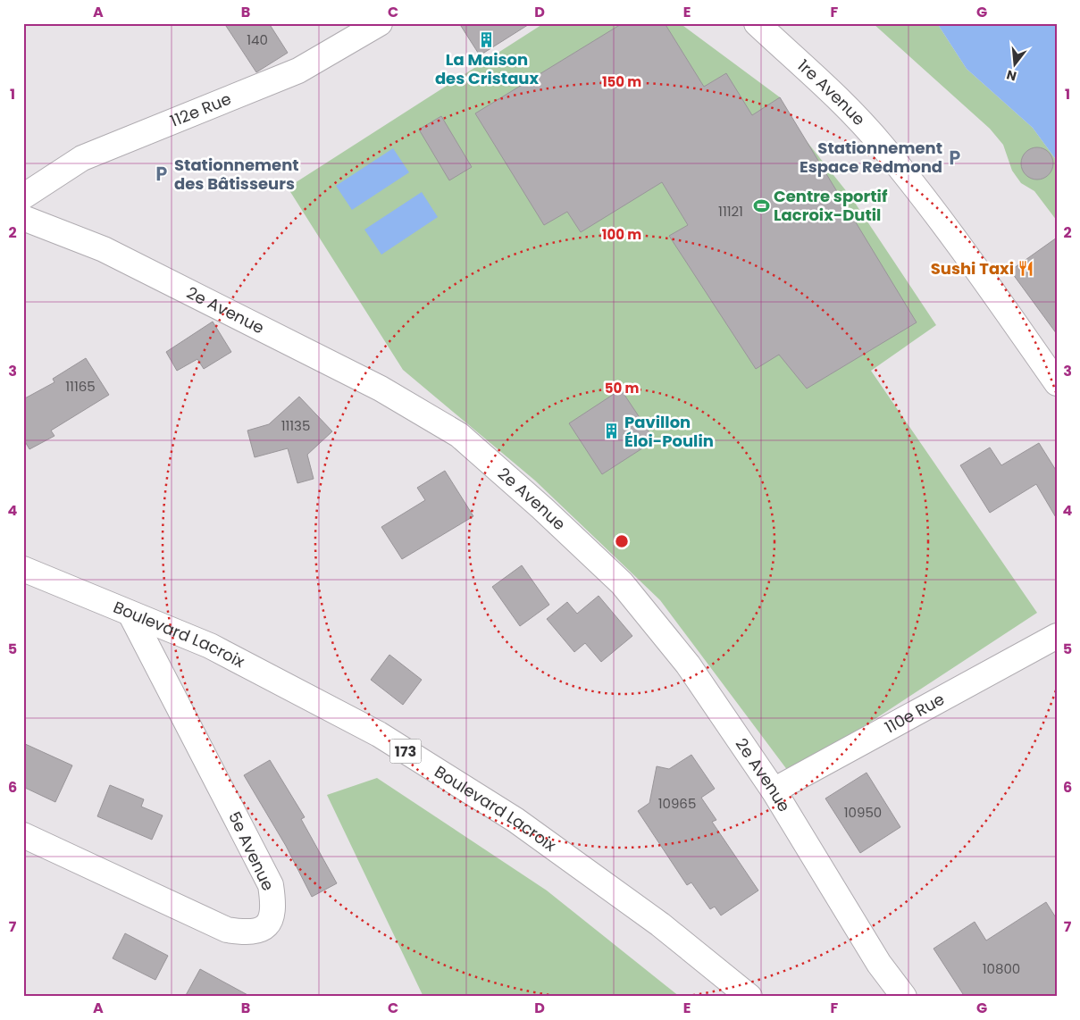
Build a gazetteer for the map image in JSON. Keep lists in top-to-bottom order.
{
  "streets": {
    "street": [
      "1re Avenue",
      "112e Rue",
      "2e Avenue",
      "Boulevard Lacroix",
      "110e Rue",
      "173",
      "5e Avenue"
    ]
  },
  "crossings": [
    ["2e Avenue", "110e Rue"],
    ["Boulevard Lacroix", "5e Avenue"]
  ],
  "places": {
    "building": ["La Maison des Cristaux", "Pavillon Éloi-Poulin"],
    "parking": ["Stationnement Espace Redmond", "Stationnement des Bâtisseurs"],
    "sports": ["Centre sportif Lacroix-Dutil"],
    "restaurant": ["Sushi Taxi"]
  },
  "house_numbers": [
    "140",
    "11121",
    "11165",
    "11135",
    "10965",
    "10950",
    "10800"
  ],
  "north": "bottom",
  "grid": {
    "columns": [
      "A",
      "B",
      "C",
      "D",
      "E",
      "F",
      "G"
    ],
    "rows": [
      "1",
      "2",
      "3",
      "4",
      "5",
      "6",
      "7"
    ]
  },
  "rings": ["150 m", "100 m", "50 m"]
}
